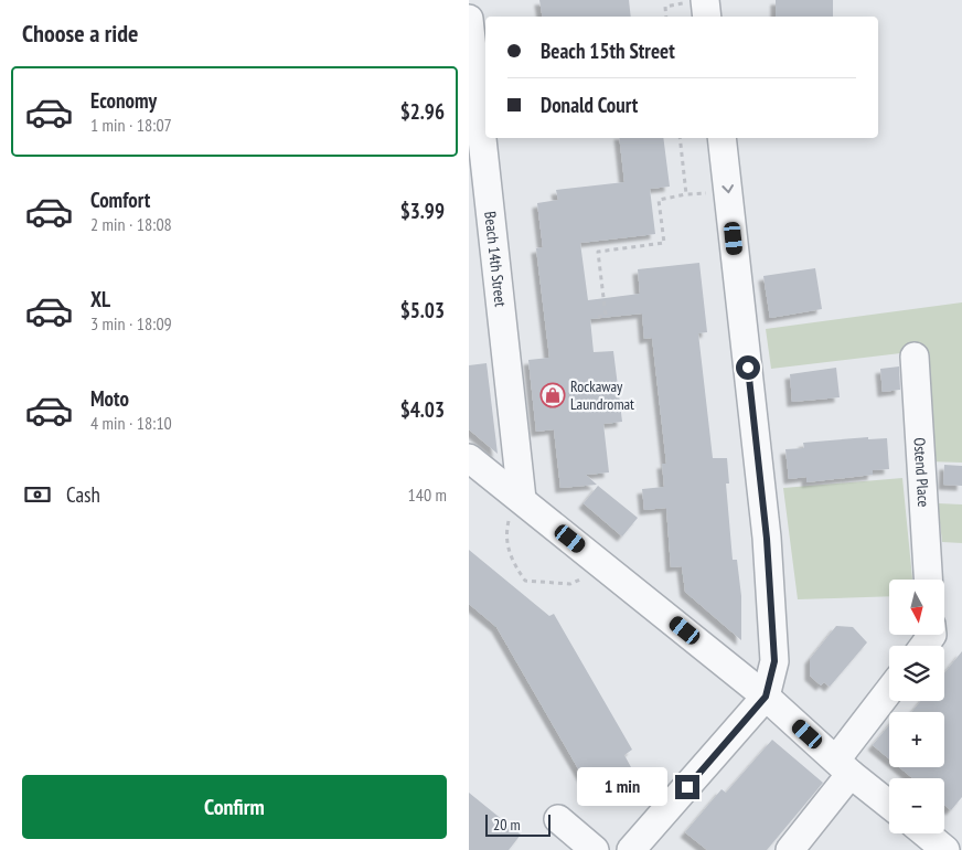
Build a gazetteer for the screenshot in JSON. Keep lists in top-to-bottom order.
{
  "streets": {
    "street": ["Beach 14th Street", "Ostend Place"]
  },
  "places": {
    "shop": ["Rockaway Laundromat"]
  },
  "scale_bar": "20 m",
  "north": "bottom",
  "page": {
    "heading": "Choose a ride",
    "banner": ["Beach 15th Street", "Donald Court"],
    "list": [
      {
        "name": "Economy",
        "note": "1 min · 18:07",
        "value": "$2.96"
      },
      {
        "name": "Comfort",
        "note": "2 min · 18:08",
        "value": "$3.99"
      },
      {
        "name": "XL",
        "note": "3 min · 18:09",
        "value": "$5.03"
      },
      {
        "name": "Moto",
        "note": "4 min · 18:10",
        "value": "$4.03"
      }
    ],
    "pay": ["Cash", "140 m"],
    "map_buttons": ["+", "−"],
    "buttons": "Confirm",
    "bubble": "1 min",
    "scale": "20 m"
  }
}
